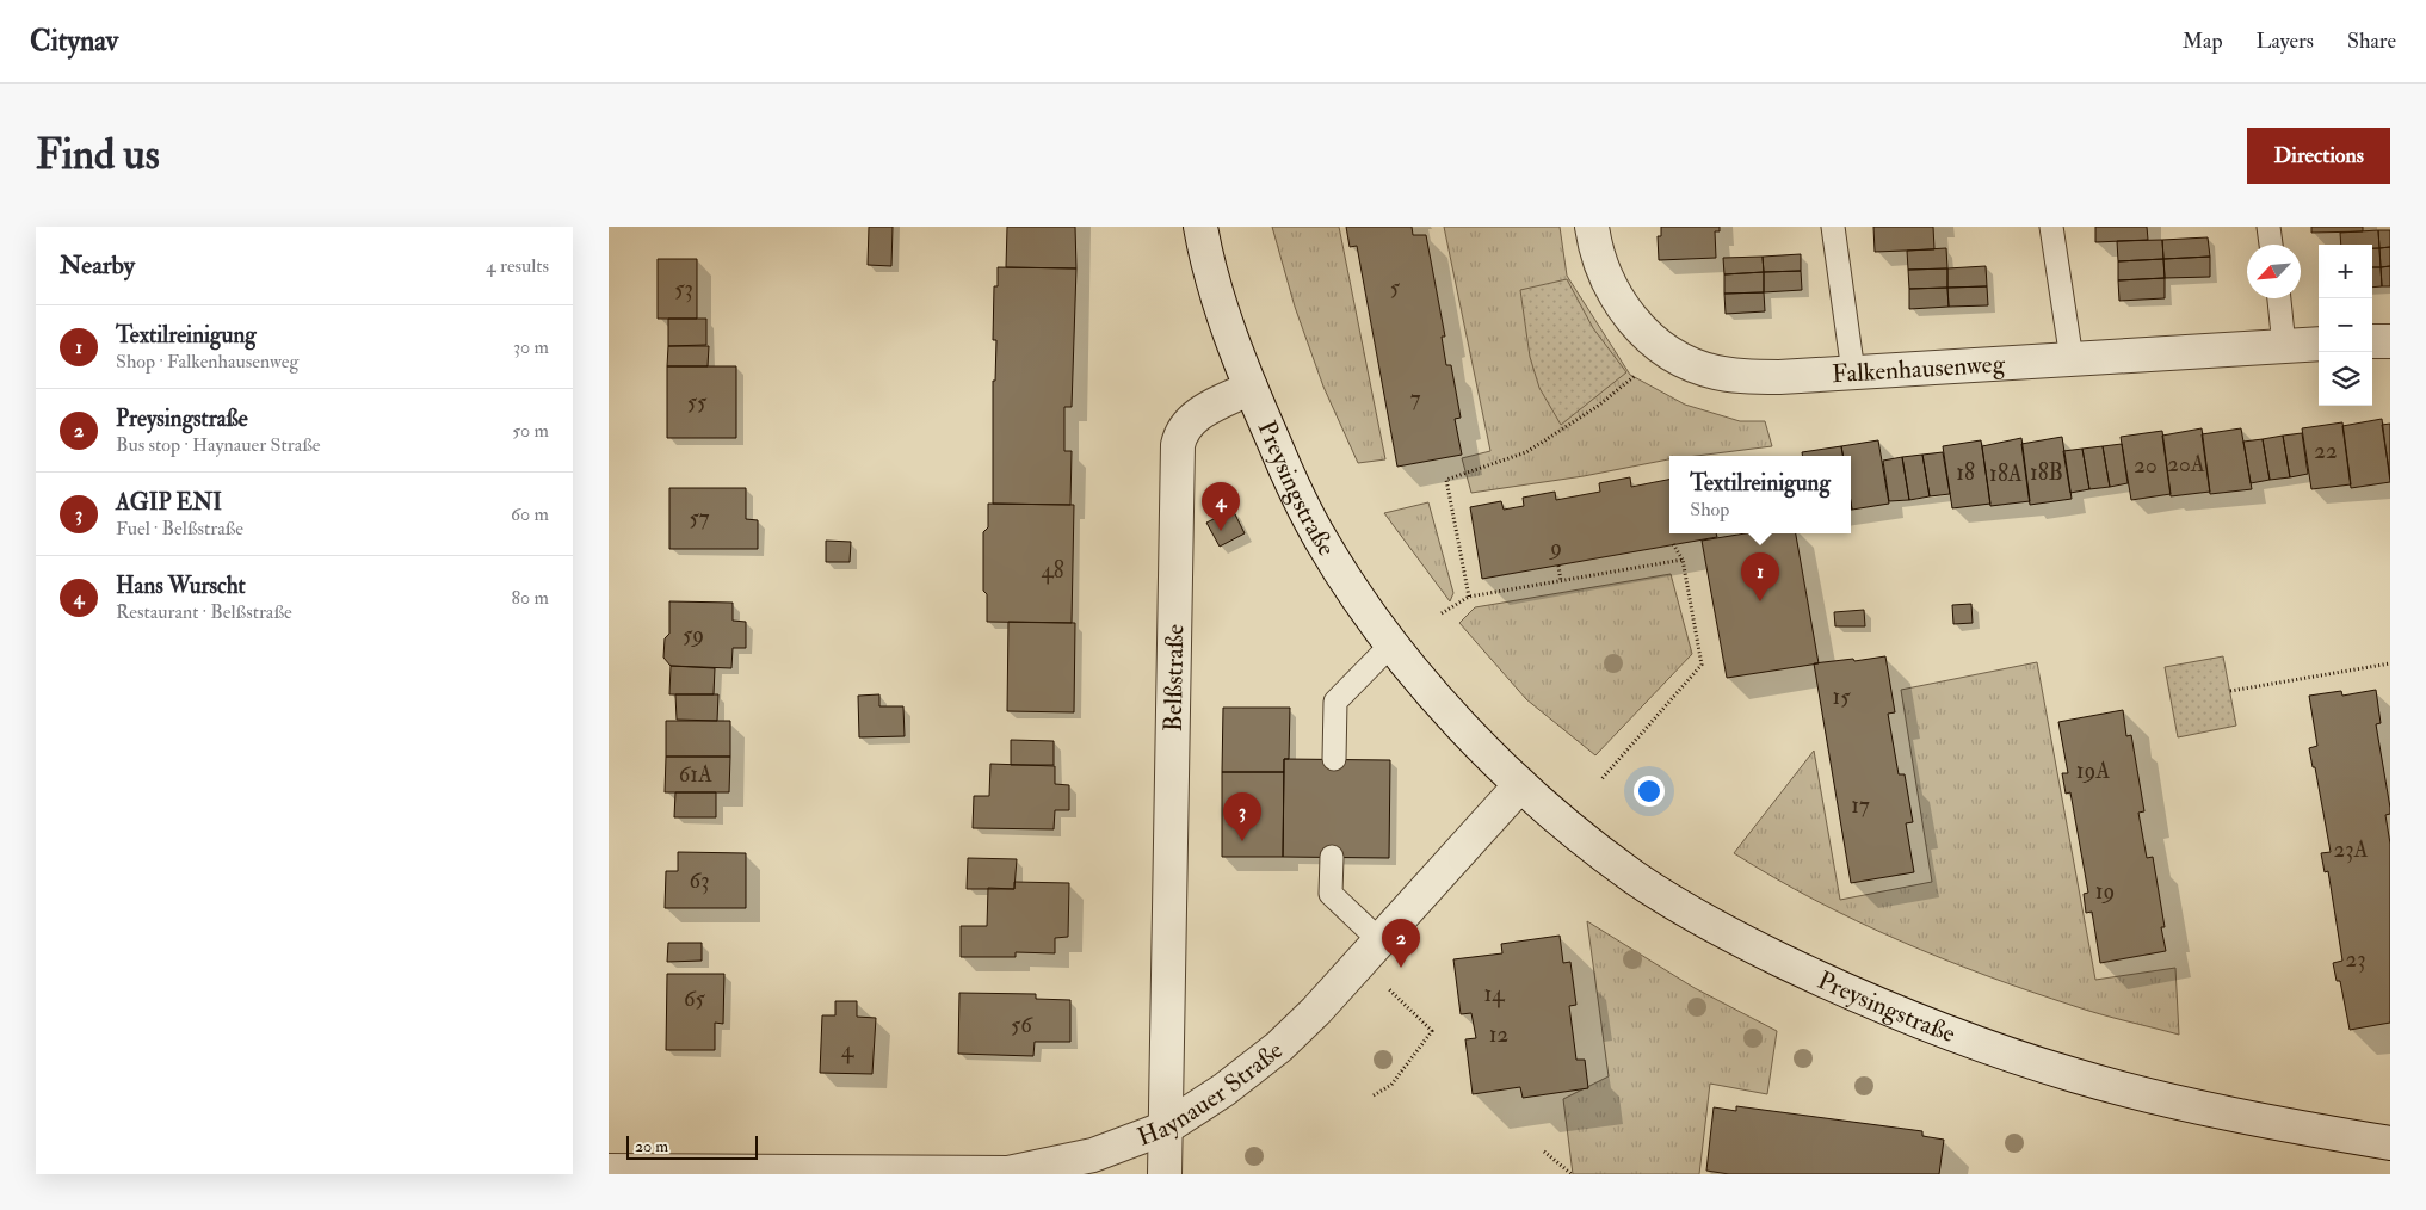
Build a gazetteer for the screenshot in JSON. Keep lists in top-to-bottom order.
{
  "streets": {
    "street": [
      "Falkenhausenweg",
      "Preysingstraße",
      "Belßstraße",
      "Haynauer Straße"
    ]
  },
  "crossings": [
    ["Preysingstraße", "Belßstraße"],
    ["Preysingstraße", "Haynauer Straße"],
    ["Belßstraße", "Haynauer Straße"]
  ],
  "house_numbers": [
    "5",
    "53",
    "7",
    "55",
    "22",
    "20A",
    "20",
    "18",
    "18B",
    "18A",
    "57",
    "9",
    "48",
    "59",
    "15",
    "19A",
    "61A",
    "17",
    "23A",
    "63",
    "19",
    "23",
    "14",
    "65",
    "56",
    "12",
    "4"
  ],
  "scale_bar": "20 m",
  "north": "bottom left",
  "page": {
    "header": "Citynav",
    "nav": ["Map", "Layers", "Share"],
    "buttons": "Directions",
    "title": "Find us",
    "heading": ["Nearby", "4 results"],
    "map_buttons": ["+", "−"],
    "list": [
      {
        "mark": "1",
        "name": "Textilreinigung",
        "note": "Shop · Falkenhausenweg",
        "value": "30 m"
      },
      {
        "mark": "2",
        "name": "Preysingstraße",
        "note": "Bus stop · Haynauer Straße",
        "value": "50 m"
      },
      {
        "mark": "3",
        "name": "AGIP ENI",
        "note": "Fuel · Belßstraße",
        "value": "60 m"
      },
      {
        "mark": "4",
        "name": "Hans Wurscht",
        "note": "Restaurant · Belßstraße",
        "value": "80 m"
      }
    ],
    "popup": ["Textilreinigung", "Shop"],
    "pins": [
      "4",
      "1",
      "3",
      "2"
    ],
    "scale": "20 m"
  }
}
